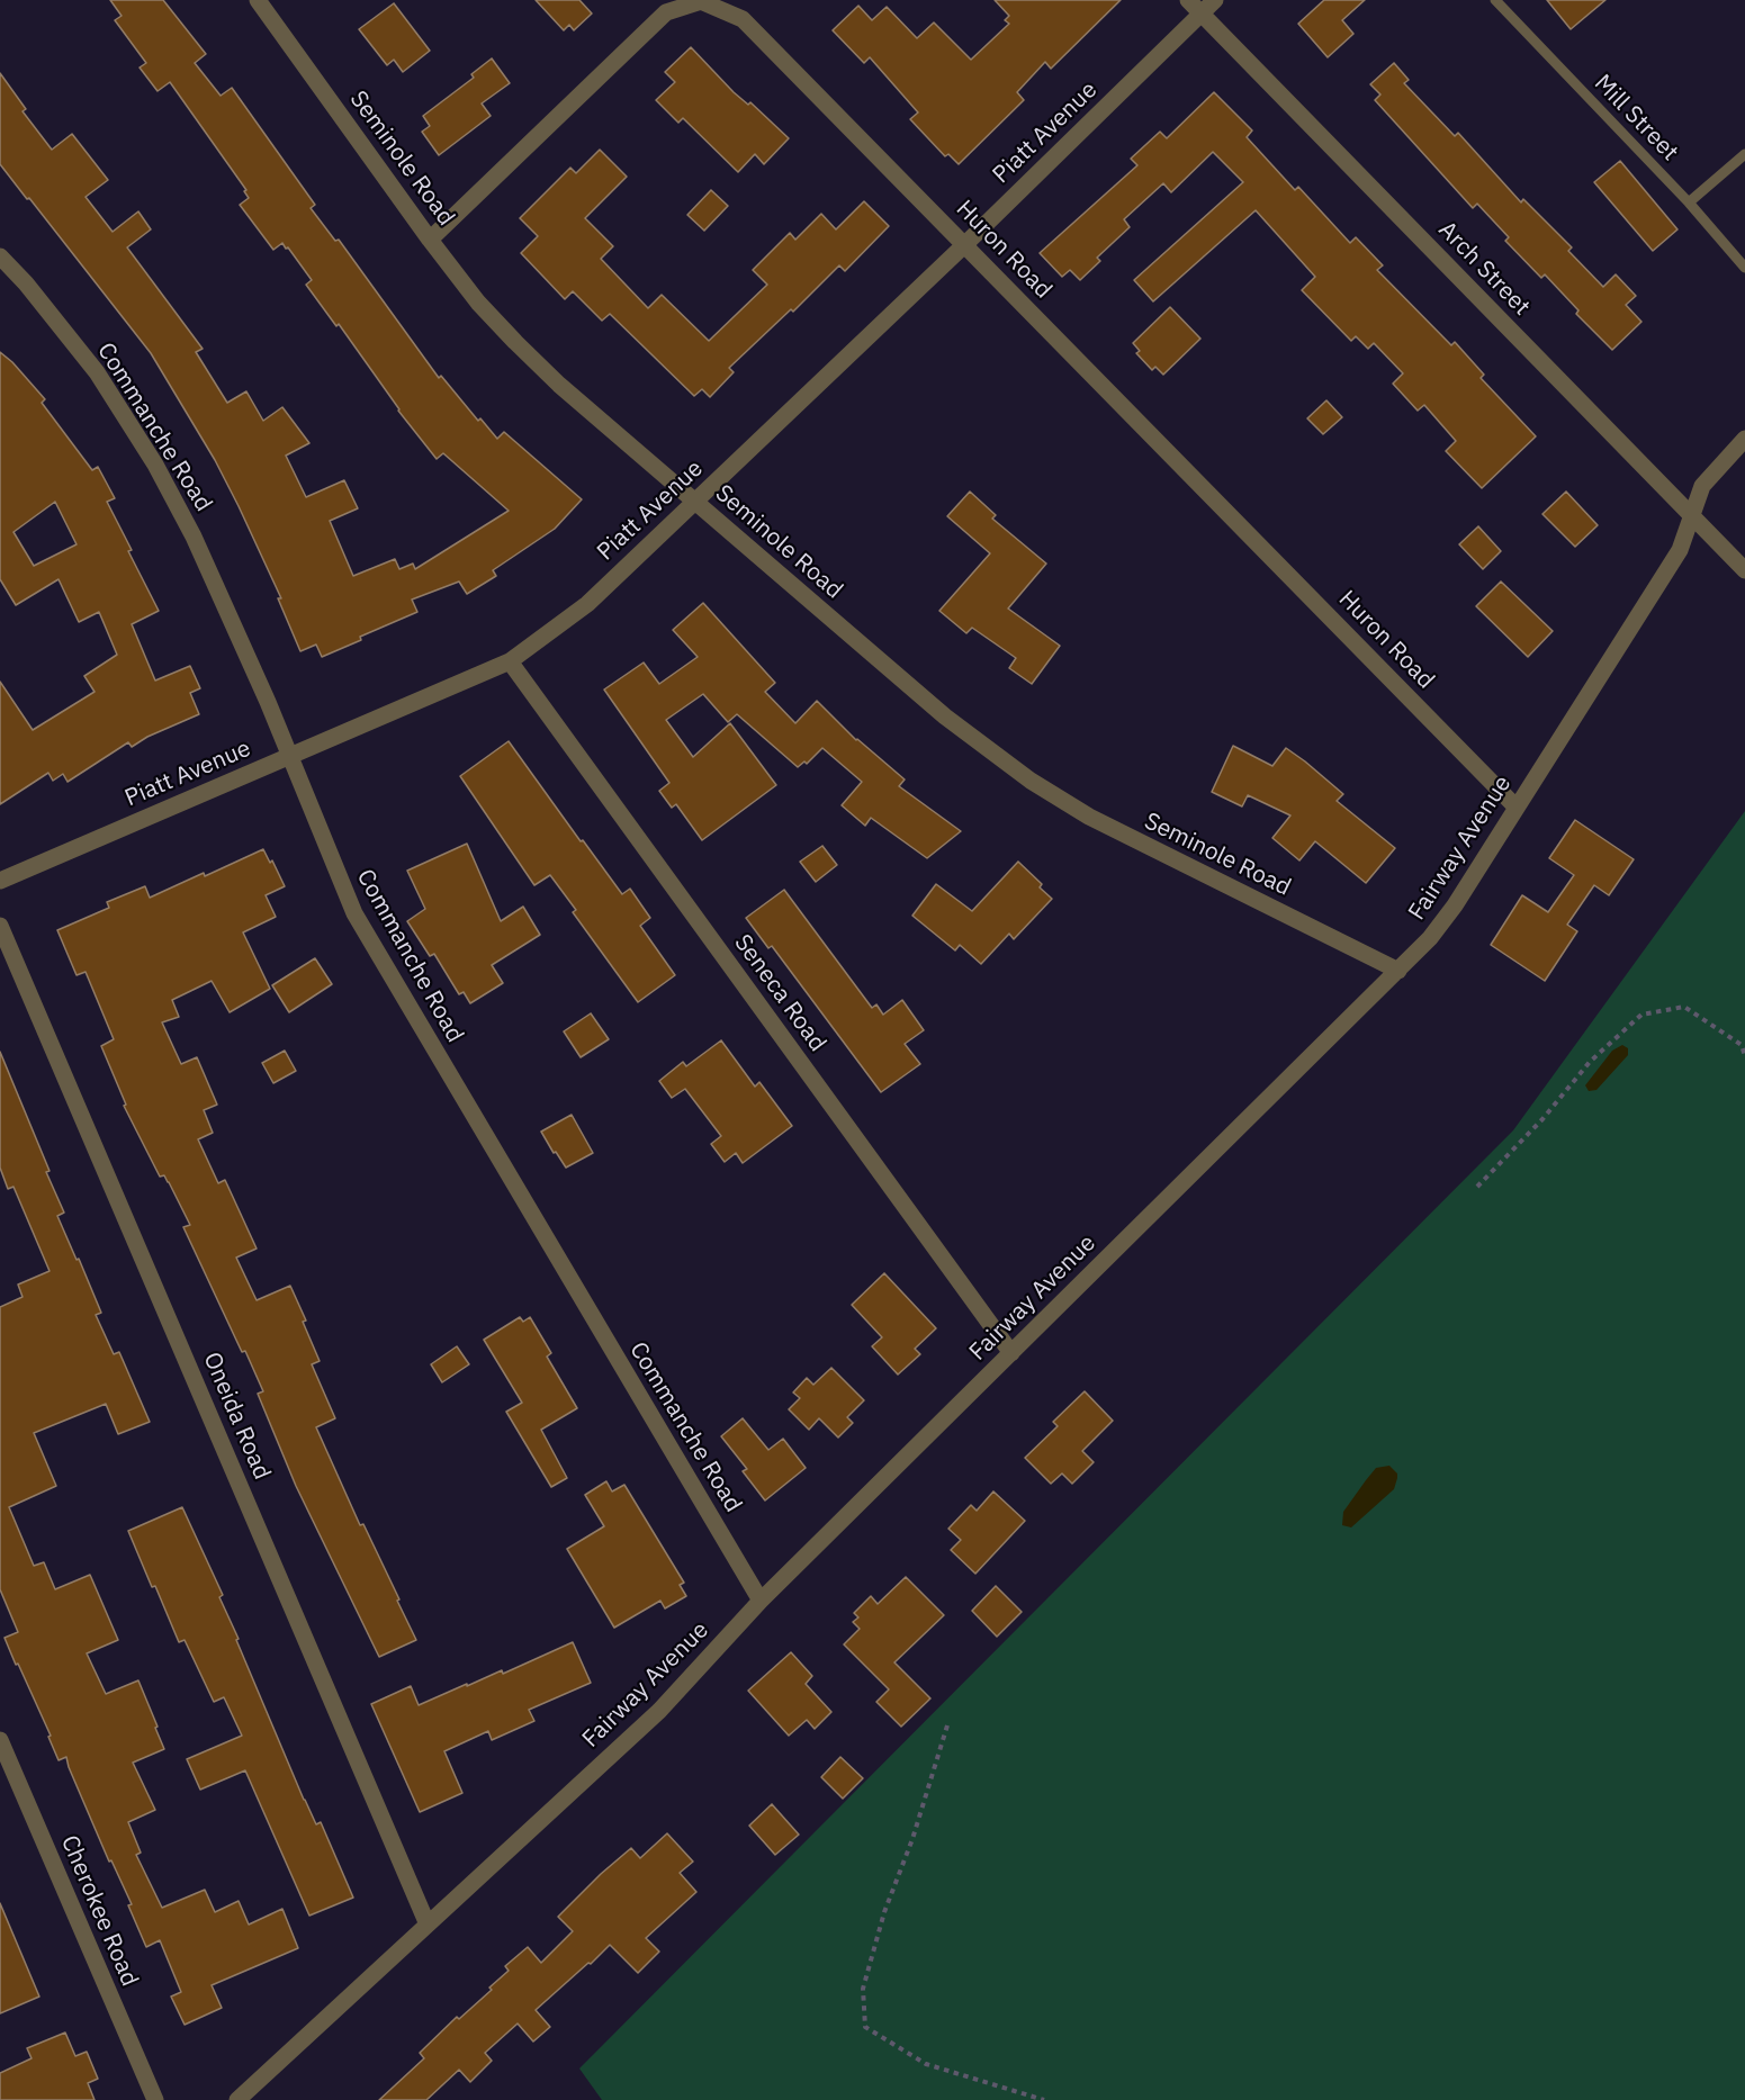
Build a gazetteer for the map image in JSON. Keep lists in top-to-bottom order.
{
  "streets": {
    "street": [
      "Piatt Avenue",
      "Seminole Road",
      "Huron Road",
      "Arch Street",
      "Commanche Road",
      "Fairway Avenue",
      "Seneca Road",
      "Oneida Road",
      "Cherokee Road"
    ],
    "lane": ["Mill Street"]
  },
  "crossings": [
    ["Piatt Avenue", "Seminole Road"],
    ["Piatt Avenue", "Huron Road"],
    ["Piatt Avenue", "Arch Street"],
    ["Piatt Avenue", "Commanche Road"],
    ["Piatt Avenue", "Seneca Road"],
    ["Seminole Road", "Huron Road"],
    ["Seminole Road", "Fairway Avenue"],
    ["Huron Road", "Fairway Avenue"],
    ["Arch Street", "Fairway Avenue"],
    ["Commanche Road", "Fairway Avenue"],
    ["Fairway Avenue", "Seneca Road"],
    ["Fairway Avenue", "Oneida Road"]
  ]
}
